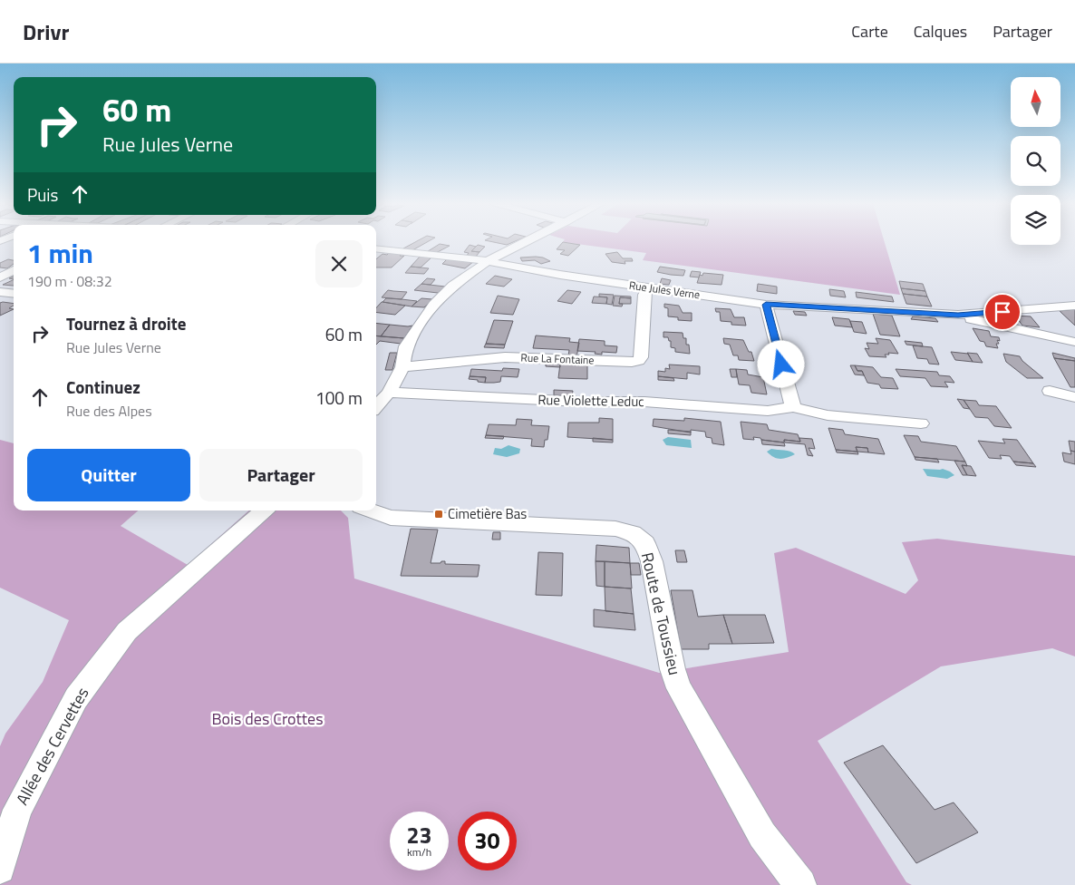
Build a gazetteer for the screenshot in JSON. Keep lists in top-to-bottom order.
{
  "streets": {
    "street": [
      "Rue Jules Verne",
      "Rue La Fontaine",
      "Rue Violette Leduc",
      "Route de Toussieu",
      "Allée des Cervettes"
    ]
  },
  "crossings": [
    ["Rue Jules Verne", "Rue La Fontaine"]
  ],
  "parks": ["Bois des Crottes"],
  "places": {
    "transit": ["Cimetière Bas"]
  },
  "north": "top",
  "page": {
    "header": "Drivr",
    "nav": ["Carte", "Calques", "Partager"],
    "turn": ["60 m", "Rue Jules Verne"],
    "then": "Puis",
    "heading": ["1 min", "190 m · 08:32"],
    "list": [
      {
        "name": "Tournez à droite",
        "note": "Rue Jules Verne",
        "value": "60 m"
      },
      {
        "name": "Continuez",
        "note": "Rue des Alpes",
        "value": "100 m"
      }
    ],
    "buttons": ["Quitter", "Partager"],
    "speed": "23 km/h",
    "limit": "30"
  }
}
